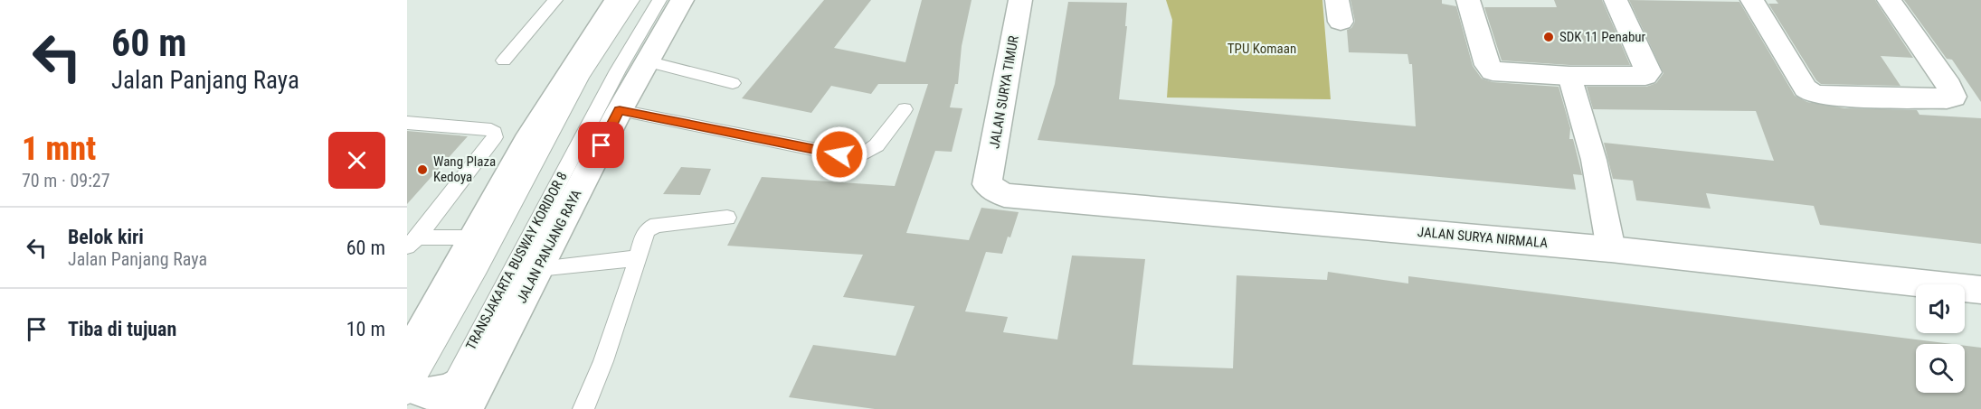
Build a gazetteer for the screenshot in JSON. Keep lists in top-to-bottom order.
{
  "streets": {
    "street": ["JALAN SURYA TIMUR", "JALAN SURYA NIRMALA", "JALAN PANJANG RAYA"],
    "lane": ["TRANSJAKARTA BUSWAY KORIDOR 8"]
  },
  "crossings": [
    ["JALAN SURYA TIMUR", "JALAN SURYA NIRMALA"],
    ["JALAN PANJANG RAYA", "TRANSJAKARTA BUSWAY KORIDOR 8"]
  ],
  "parks": ["TPU Komaan"],
  "places": ["SDK 11 Penabur", "Wang Plaza Kedoya"],
  "page": {
    "turn": ["60 m", "Jalan Panjang Raya"],
    "heading": ["1 mnt", "70 m · 09:27"],
    "list": [
      {
        "name": "Belok kiri",
        "note": "Jalan Panjang Raya",
        "value": "60 m"
      },
      {
        "name": "Tiba di tujuan",
        "value": "10 m"
      }
    ]
  }
}
